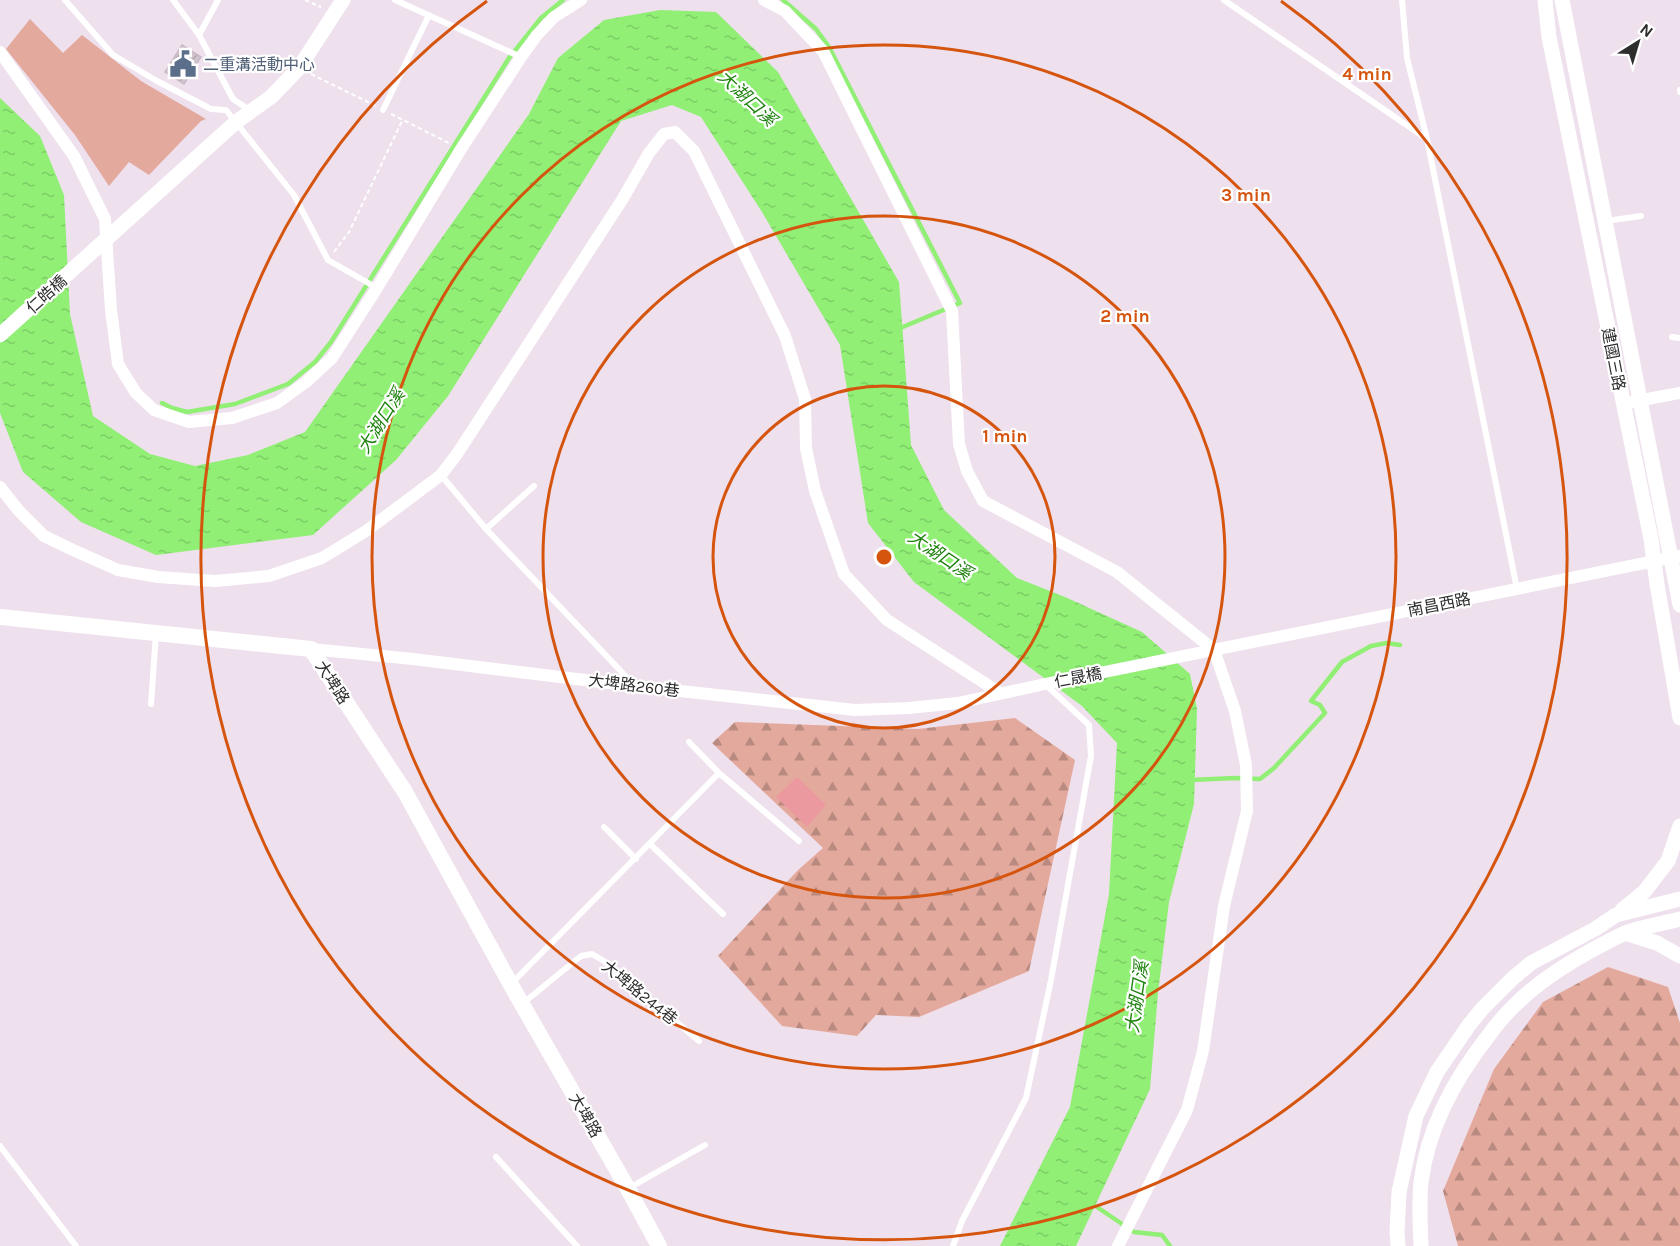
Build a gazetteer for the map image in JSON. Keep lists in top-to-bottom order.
{
  "streets": {
    "main road": ["大埤路"],
    "street": [
      "仁皓橋",
      "建國三路",
      "南昌西路",
      "仁晟橋",
      "大埤路260巷"
    ],
    "lane": ["大埤路244巷"]
  },
  "crossings": [
    ["建國三路", "南昌西路"],
    ["南昌西路", "仁晟橋"],
    ["仁晟橋", "大埤路260巷"],
    ["大埤路", "大埤路260巷"],
    ["大埤路", "大埤路244巷"]
  ],
  "water": ["大湖口溪"],
  "places": {
    "public building": ["二重溝活動中心"]
  },
  "north": "top right",
  "rings": [
    "4 min",
    "3 min",
    "2 min",
    "1 min"
  ]
}
